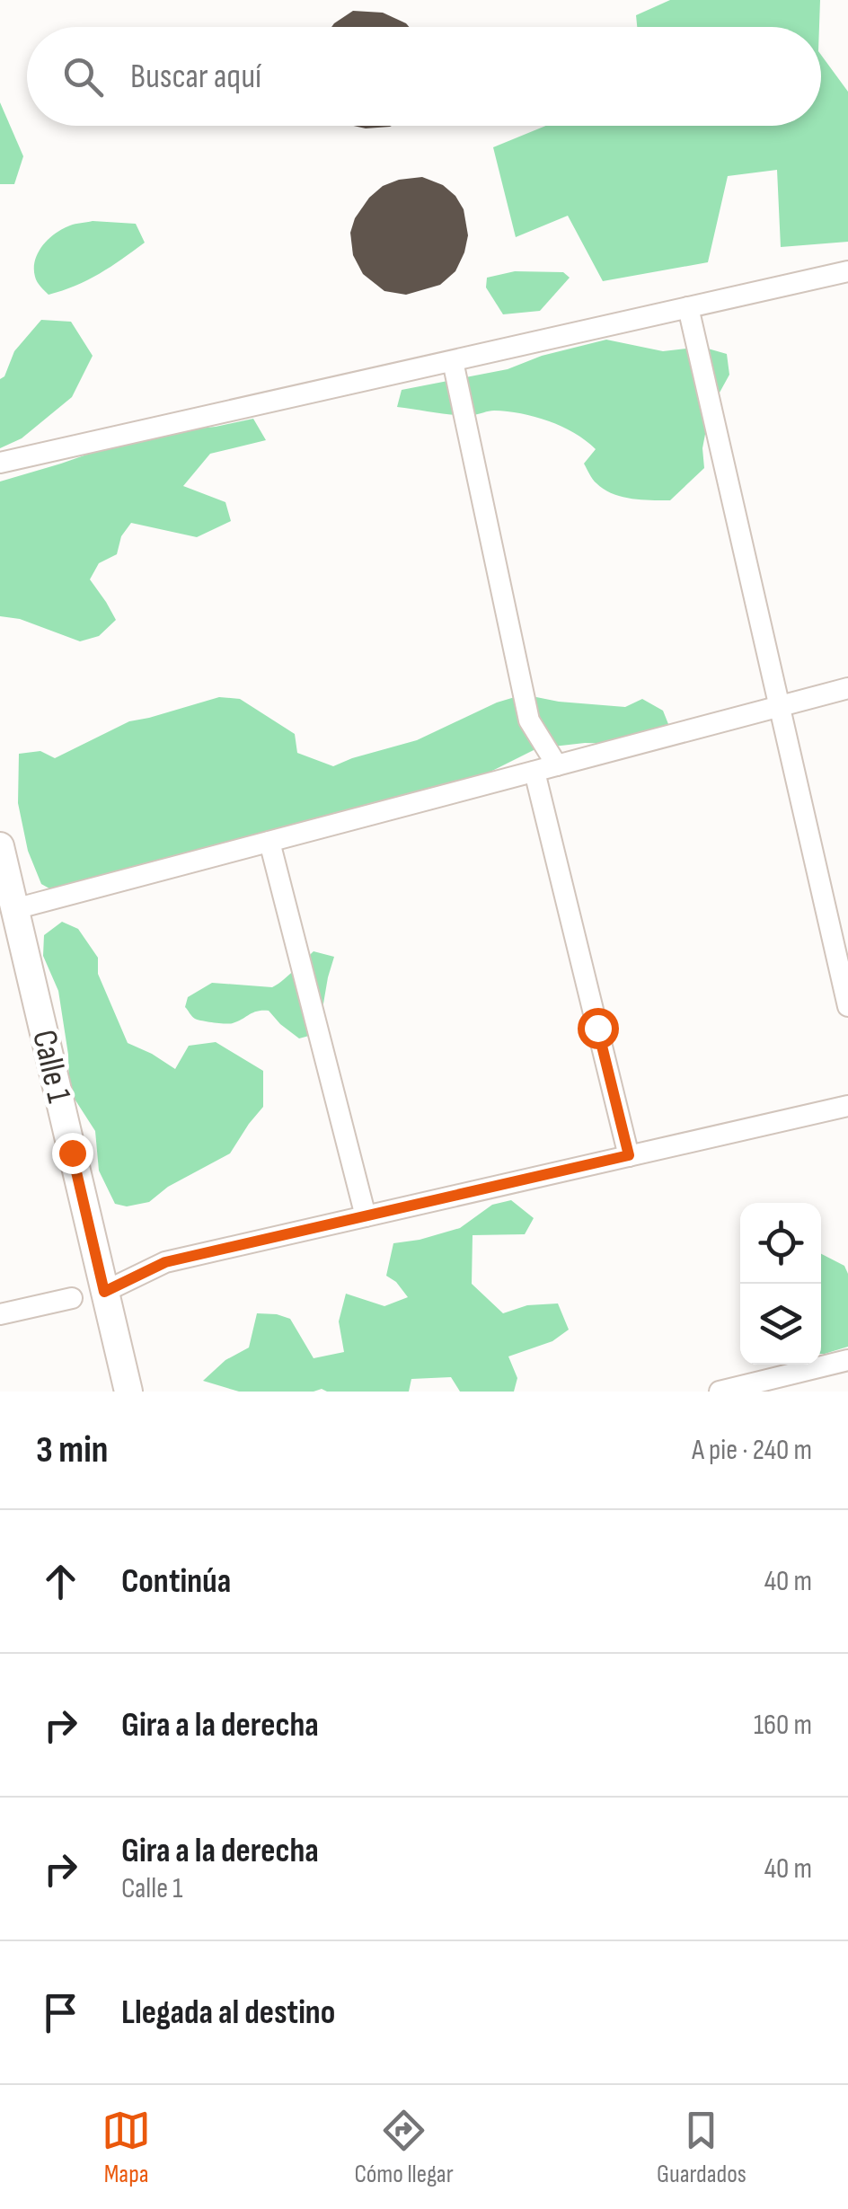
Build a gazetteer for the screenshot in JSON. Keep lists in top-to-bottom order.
{
  "streets": {
    "street": ["Calle 1"]
  },
  "page": {
    "search": "Buscar aquí",
    "heading": ["3 min", "A pie · 240 m"],
    "list": [
      ["Continúa", "40 m"],
      ["Gira a la derecha", "160 m"],
      ["Gira a la derecha", "Calle 1", "40 m"],
      "Llegada al destino"
    ],
    "nav": ["Mapa", "Cómo llegar", "Guardados"]
  }
}
